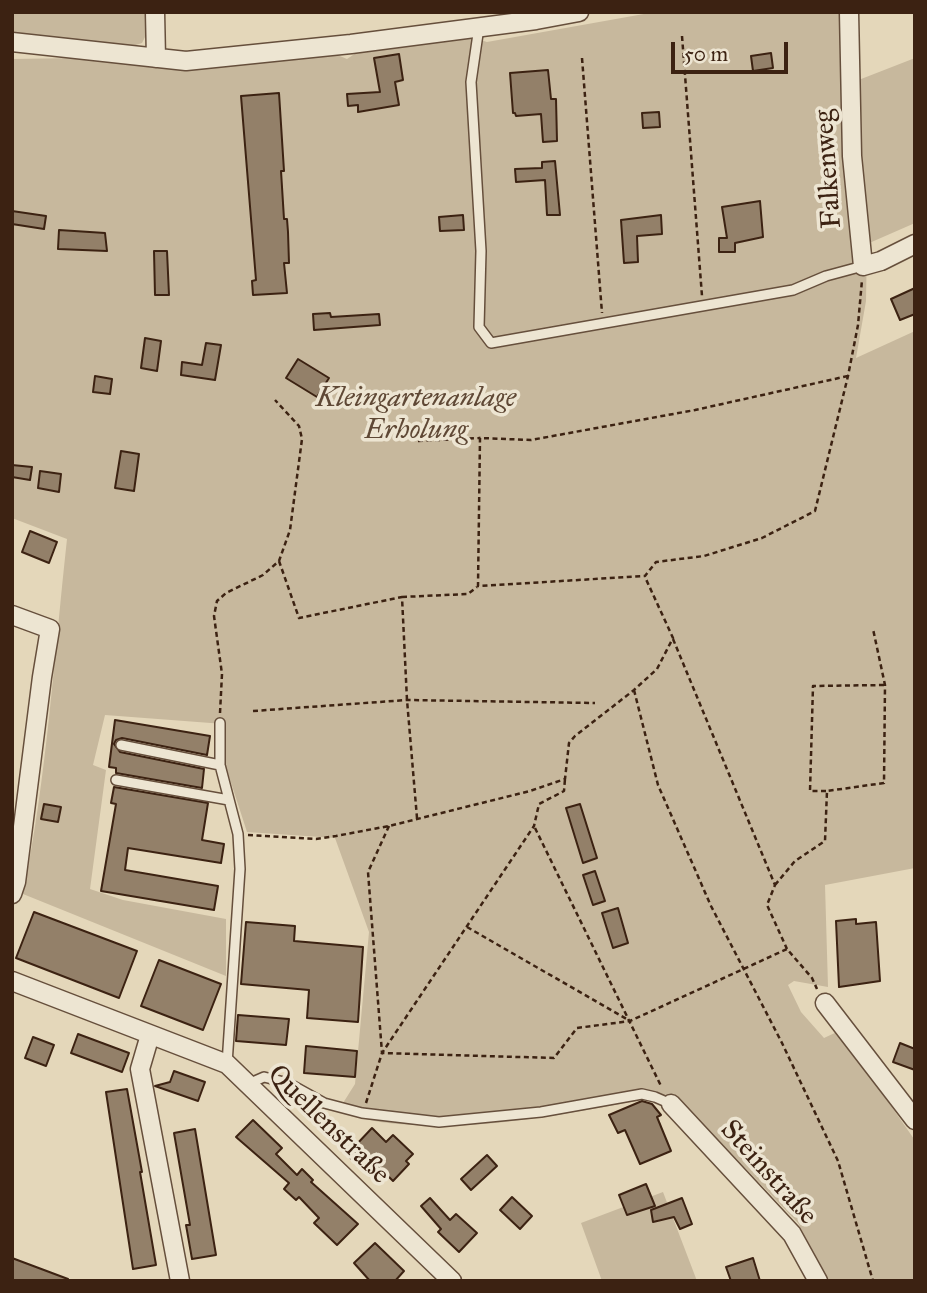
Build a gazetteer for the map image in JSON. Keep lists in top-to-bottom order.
{
  "streets": {
    "street": ["Falkenweg", "Quellenstraße", "Steinstraße"]
  },
  "parks": ["Kleingartenanlage Erholung"],
  "scale_bar": "50 m"
}
